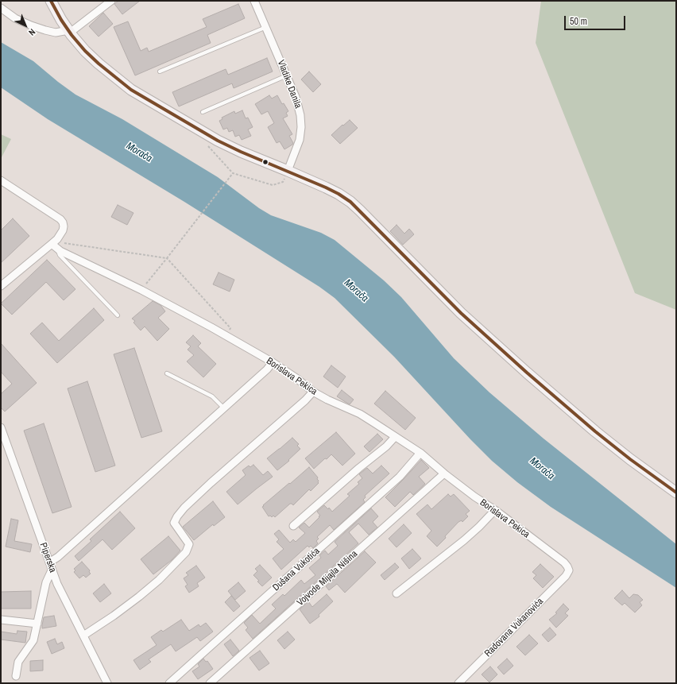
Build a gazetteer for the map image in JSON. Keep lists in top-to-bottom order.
{
  "streets": {
    "street": [
      "Vladike Danila",
      "Borislava Pekica",
      "Piperska",
      "Dušana Vukotića",
      "Vojvode Mijajla Nišina",
      "Radovana Vukanovića"
    ]
  },
  "crossings": [
    ["Borislava Pekica", "Dušana Vukotića"],
    ["Borislava Pekica", "Vojvode Mijajla Nišina"],
    ["Borislava Pekica", "Radovana Vukanovića"]
  ],
  "water": ["Morača"],
  "scale_bar": "50 m",
  "north": "bottom right"
}
